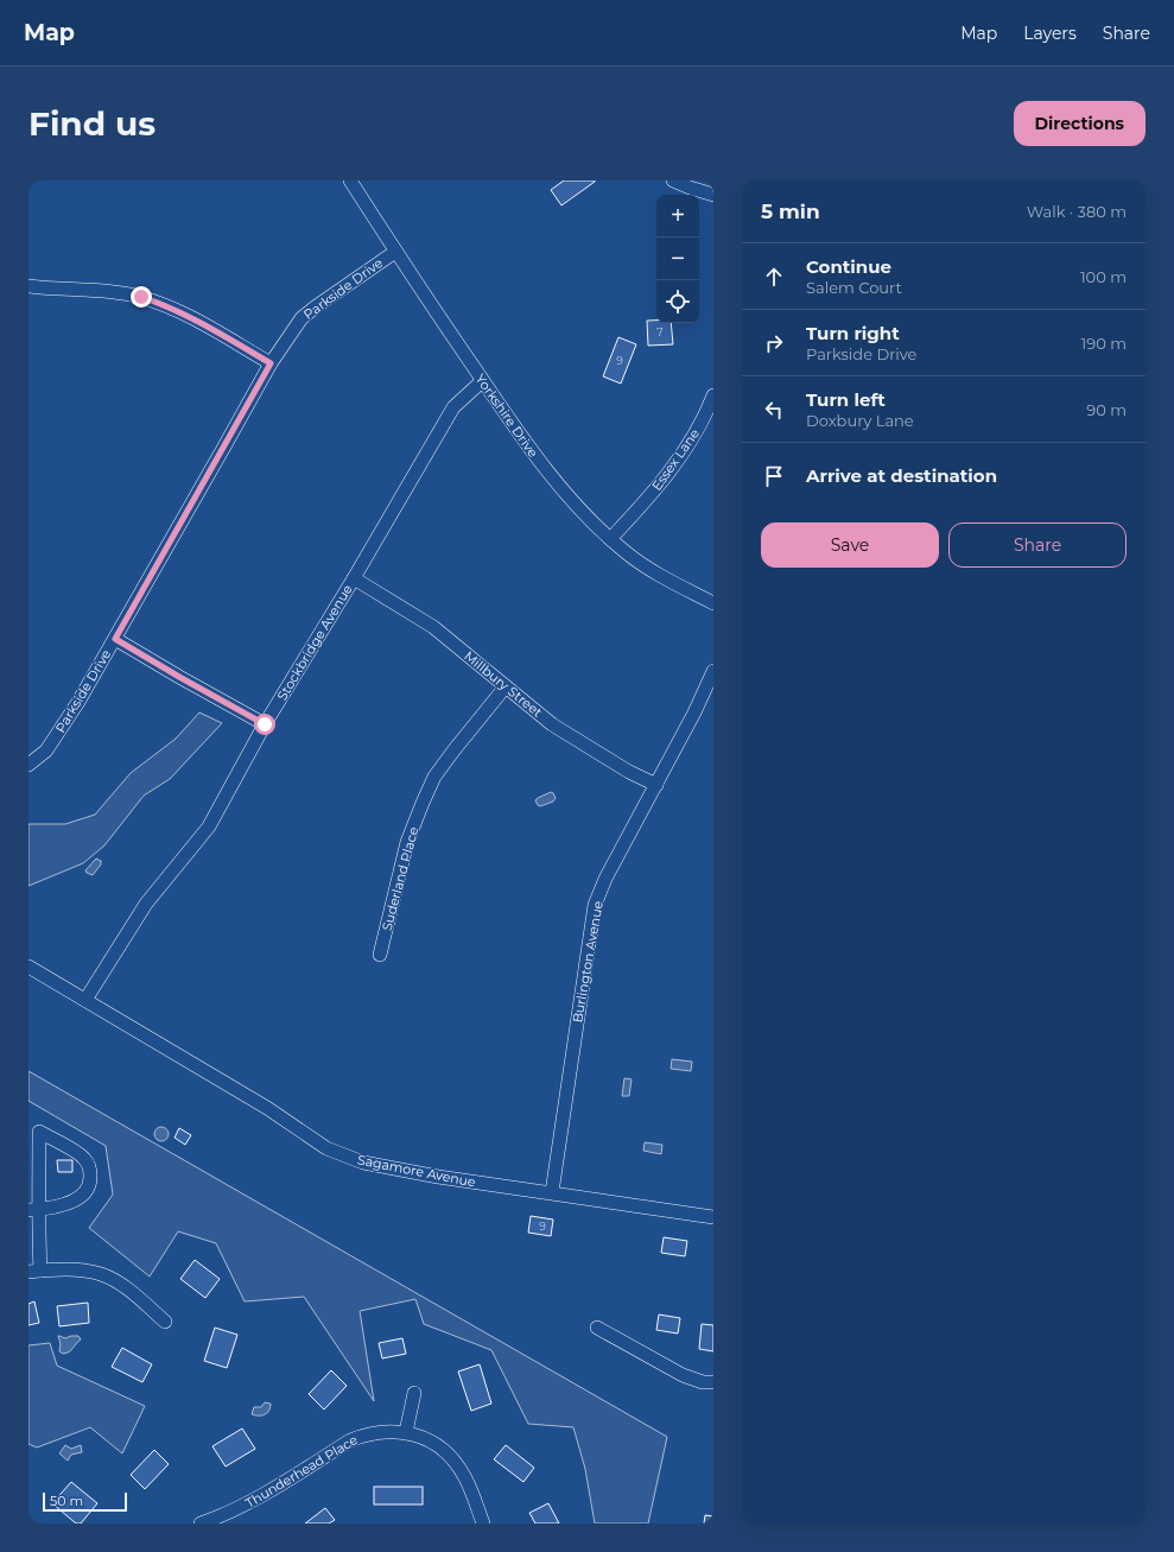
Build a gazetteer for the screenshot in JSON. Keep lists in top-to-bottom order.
{
  "streets": {
    "street": [
      "Parkside Drive",
      "Yorkshire Drive",
      "Essex Lane",
      "Stockbridge Avenue",
      "Millbury Street",
      "Suderland Place",
      "Burlington Avenue",
      "Sagamore Avenue",
      "Thunderhead Place"
    ]
  },
  "crossings": [
    ["Parkside Drive", "Yorkshire Drive"],
    ["Yorkshire Drive", "Essex Lane"],
    ["Yorkshire Drive", "Stockbridge Avenue"],
    ["Stockbridge Avenue", "Millbury Street"],
    ["Stockbridge Avenue", "Sagamore Avenue"],
    ["Millbury Street", "Suderland Place"],
    ["Millbury Street", "Burlington Avenue"],
    ["Burlington Avenue", "Sagamore Avenue"]
  ],
  "house_numbers": ["7", "9", "9"],
  "scale_bar": "50 m",
  "page": {
    "header": "Map",
    "nav": ["Map", "Layers", "Share"],
    "buttons": [
      "Directions",
      ["Save", "Share"]
    ],
    "title": "Find us",
    "heading": ["5 min", "Walk · 380 m"],
    "map_buttons": ["+", "−"],
    "list": [
      ["Continue", "Salem Court", "100 m"],
      ["Turn right", "Parkside Drive", "190 m"],
      ["Turn left", "Doxbury Lane", "90 m"],
      "Arrive at destination"
    ],
    "scale": "50 m"
  }
}
